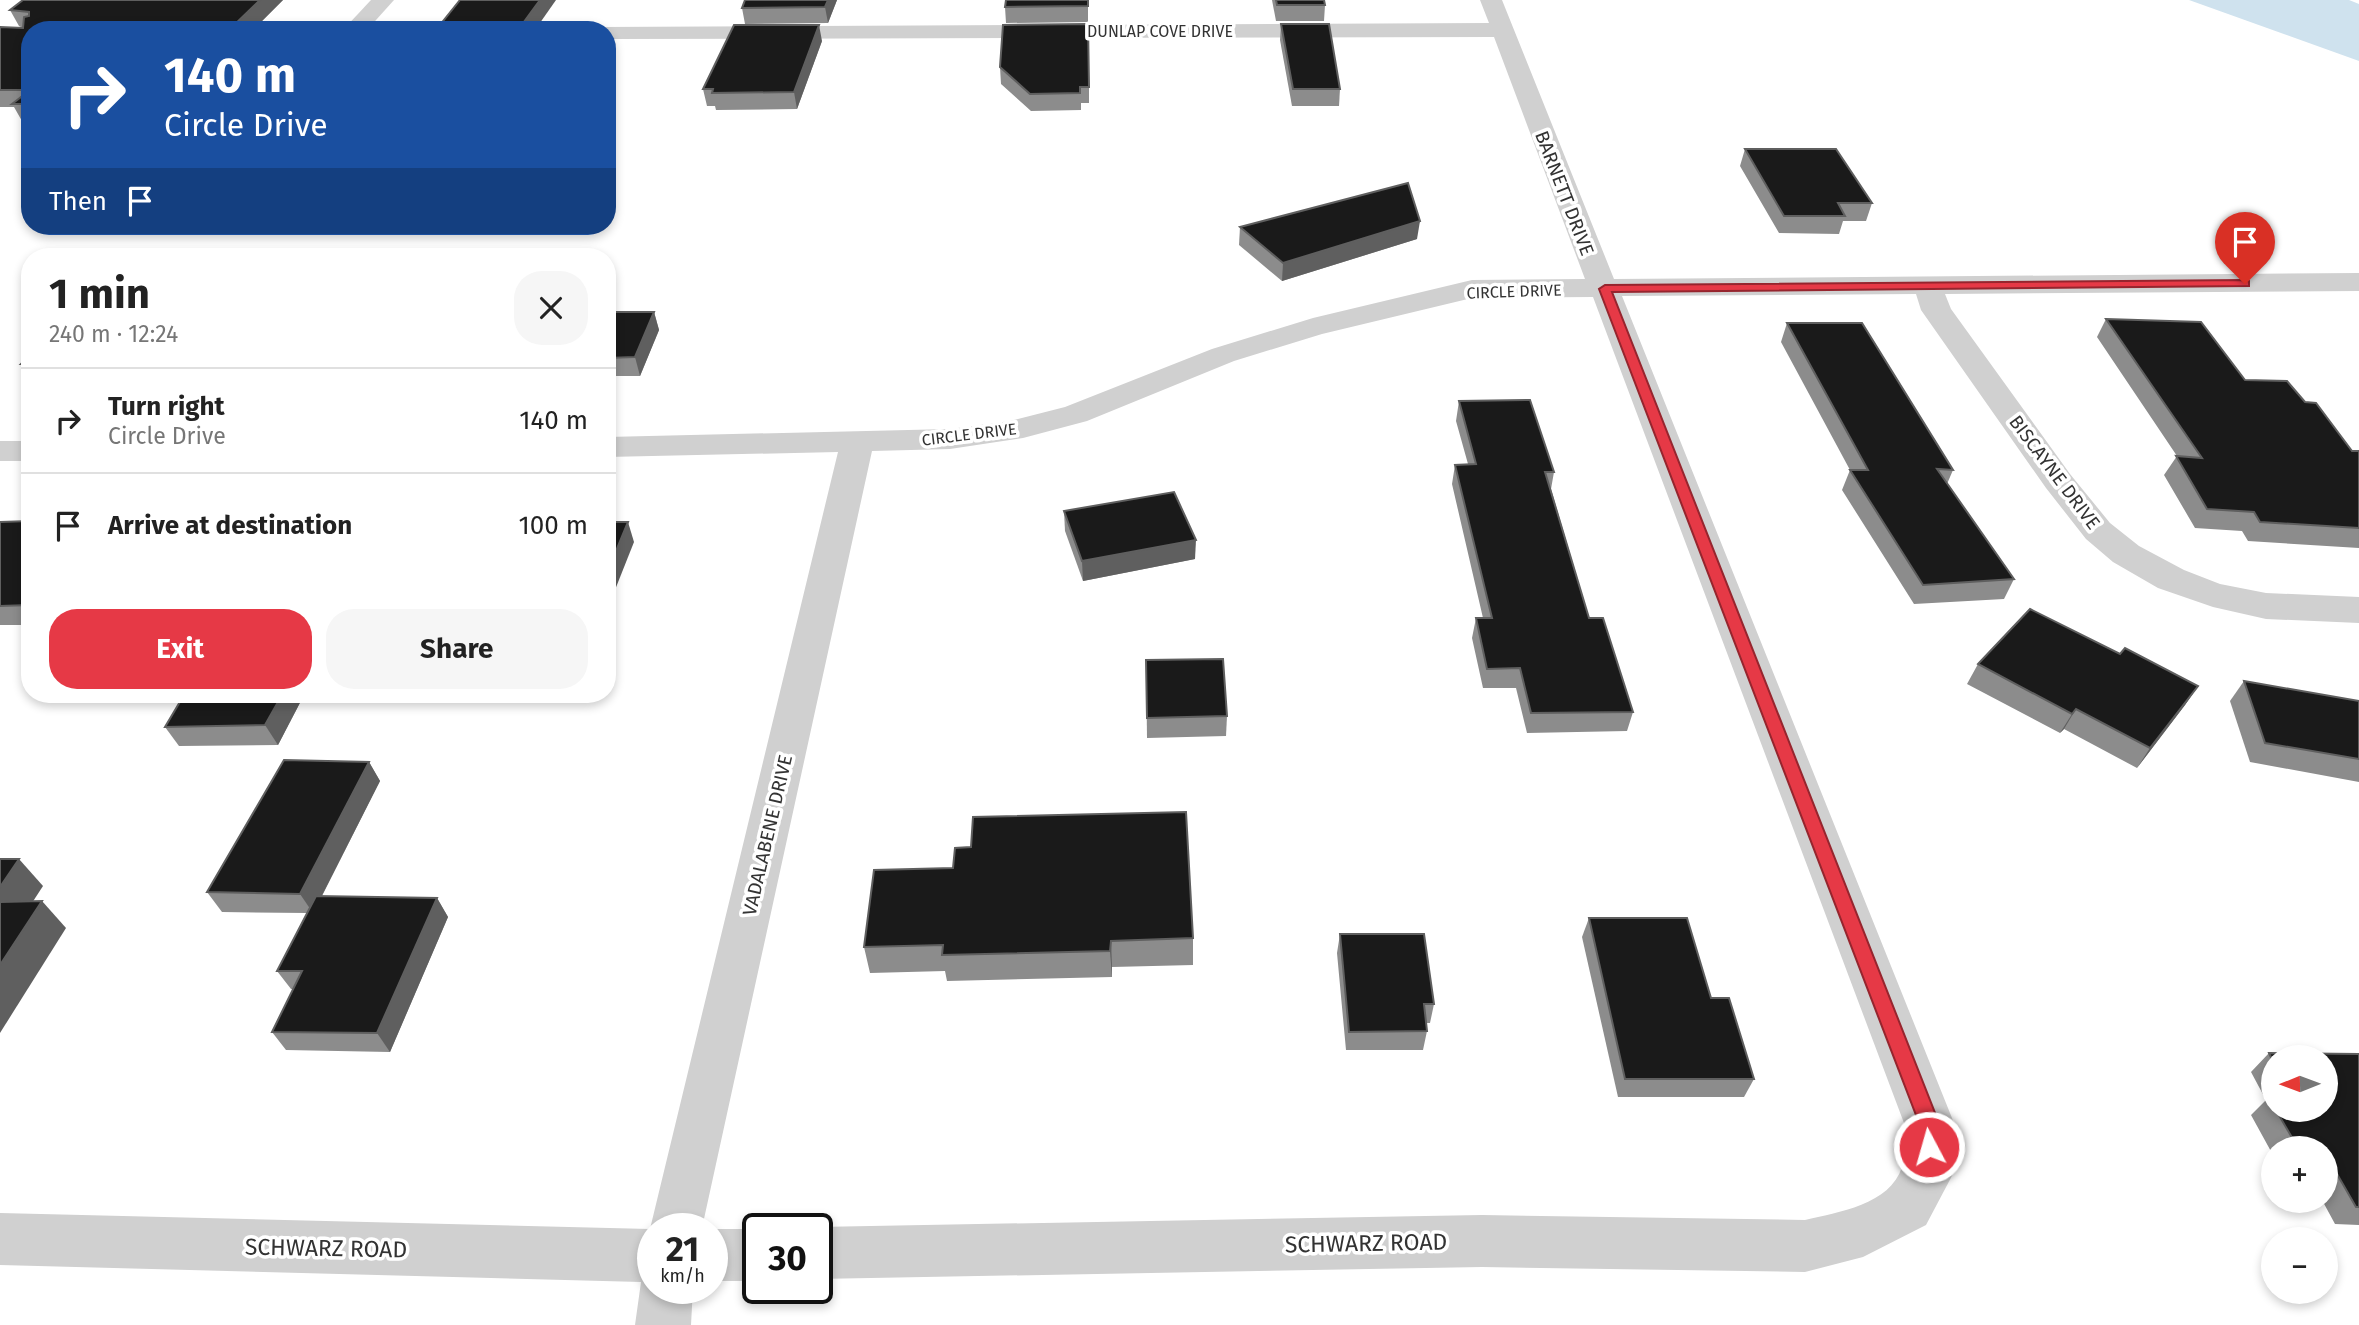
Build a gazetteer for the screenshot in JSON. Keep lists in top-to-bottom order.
{
  "streets": {
    "street": [
      "DUNLAP COVE DRIVE",
      "BARNETT DRIVE",
      "CIRCLE DRIVE",
      "BISCAYNE DRIVE",
      "VADALABENE DRIVE",
      "SCHWARZ ROAD"
    ]
  },
  "crossings": [
    ["DUNLAP COVE DRIVE", "BARNETT DRIVE"],
    ["BARNETT DRIVE", "CIRCLE DRIVE"],
    ["BARNETT DRIVE", "SCHWARZ ROAD"],
    ["CIRCLE DRIVE", "BISCAYNE DRIVE"],
    ["CIRCLE DRIVE", "VADALABENE DRIVE"]
  ],
  "north": "left",
  "page": {
    "turn": ["140 m", "Circle Drive"],
    "then": "Then",
    "heading": ["1 min", "240 m · 12:24"],
    "list": [
      {
        "name": "Turn right",
        "note": "Circle Drive",
        "value": "140 m"
      },
      {
        "name": "Arrive at destination",
        "value": "100 m"
      }
    ],
    "buttons": ["Exit", "Share"],
    "map_buttons": ["+", "−"],
    "speed": "21 km/h",
    "limit": "30"
  }
}
